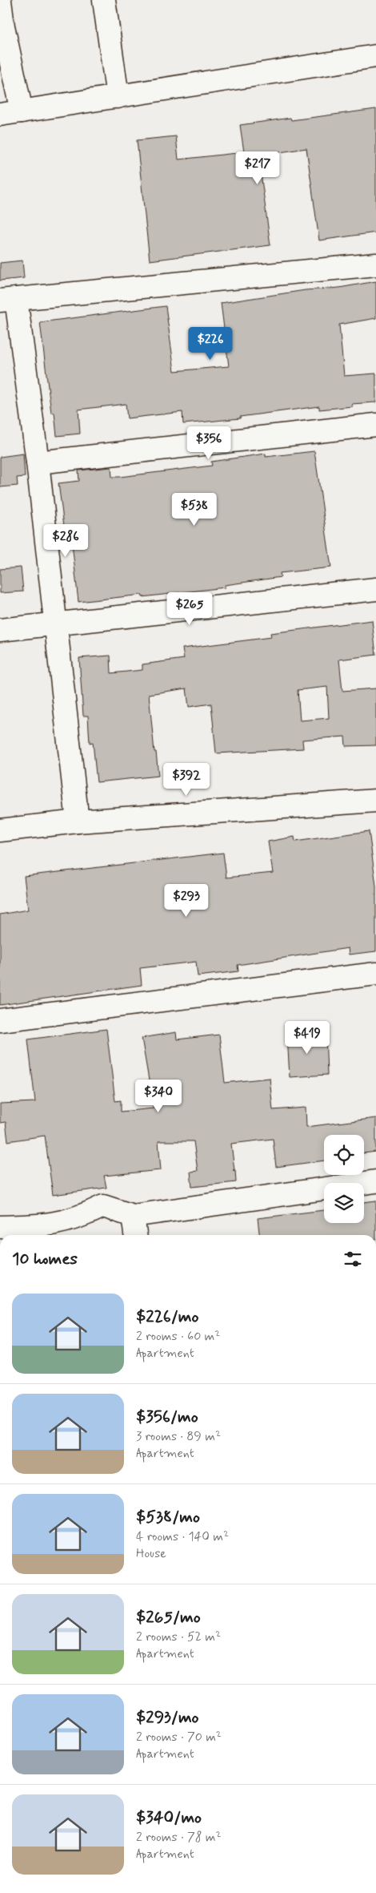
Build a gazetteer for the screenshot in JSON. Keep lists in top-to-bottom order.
{
  "page": {
    "price": [
      "$217",
      "$226",
      "$356",
      "$538",
      "$286",
      "$265",
      "$392",
      "$293",
      "$419",
      "$340"
    ],
    "heading": "10 homes",
    "list": [
      {
        "name": "$226/mo",
        "note": "2 rooms · 60 m² · Apartment"
      },
      {
        "name": "$356/mo",
        "note": "3 rooms · 89 m² · Apartment"
      },
      {
        "name": "$538/mo",
        "note": "4 rooms · 140 m² · House"
      },
      {
        "name": "$265/mo",
        "note": "2 rooms · 52 m² · Apartment"
      },
      {
        "name": "$293/mo",
        "note": "2 rooms · 70 m² · Apartment"
      },
      {
        "name": "$340/mo",
        "note": "2 rooms · 78 m² · Apartment"
      }
    ]
  }
}
